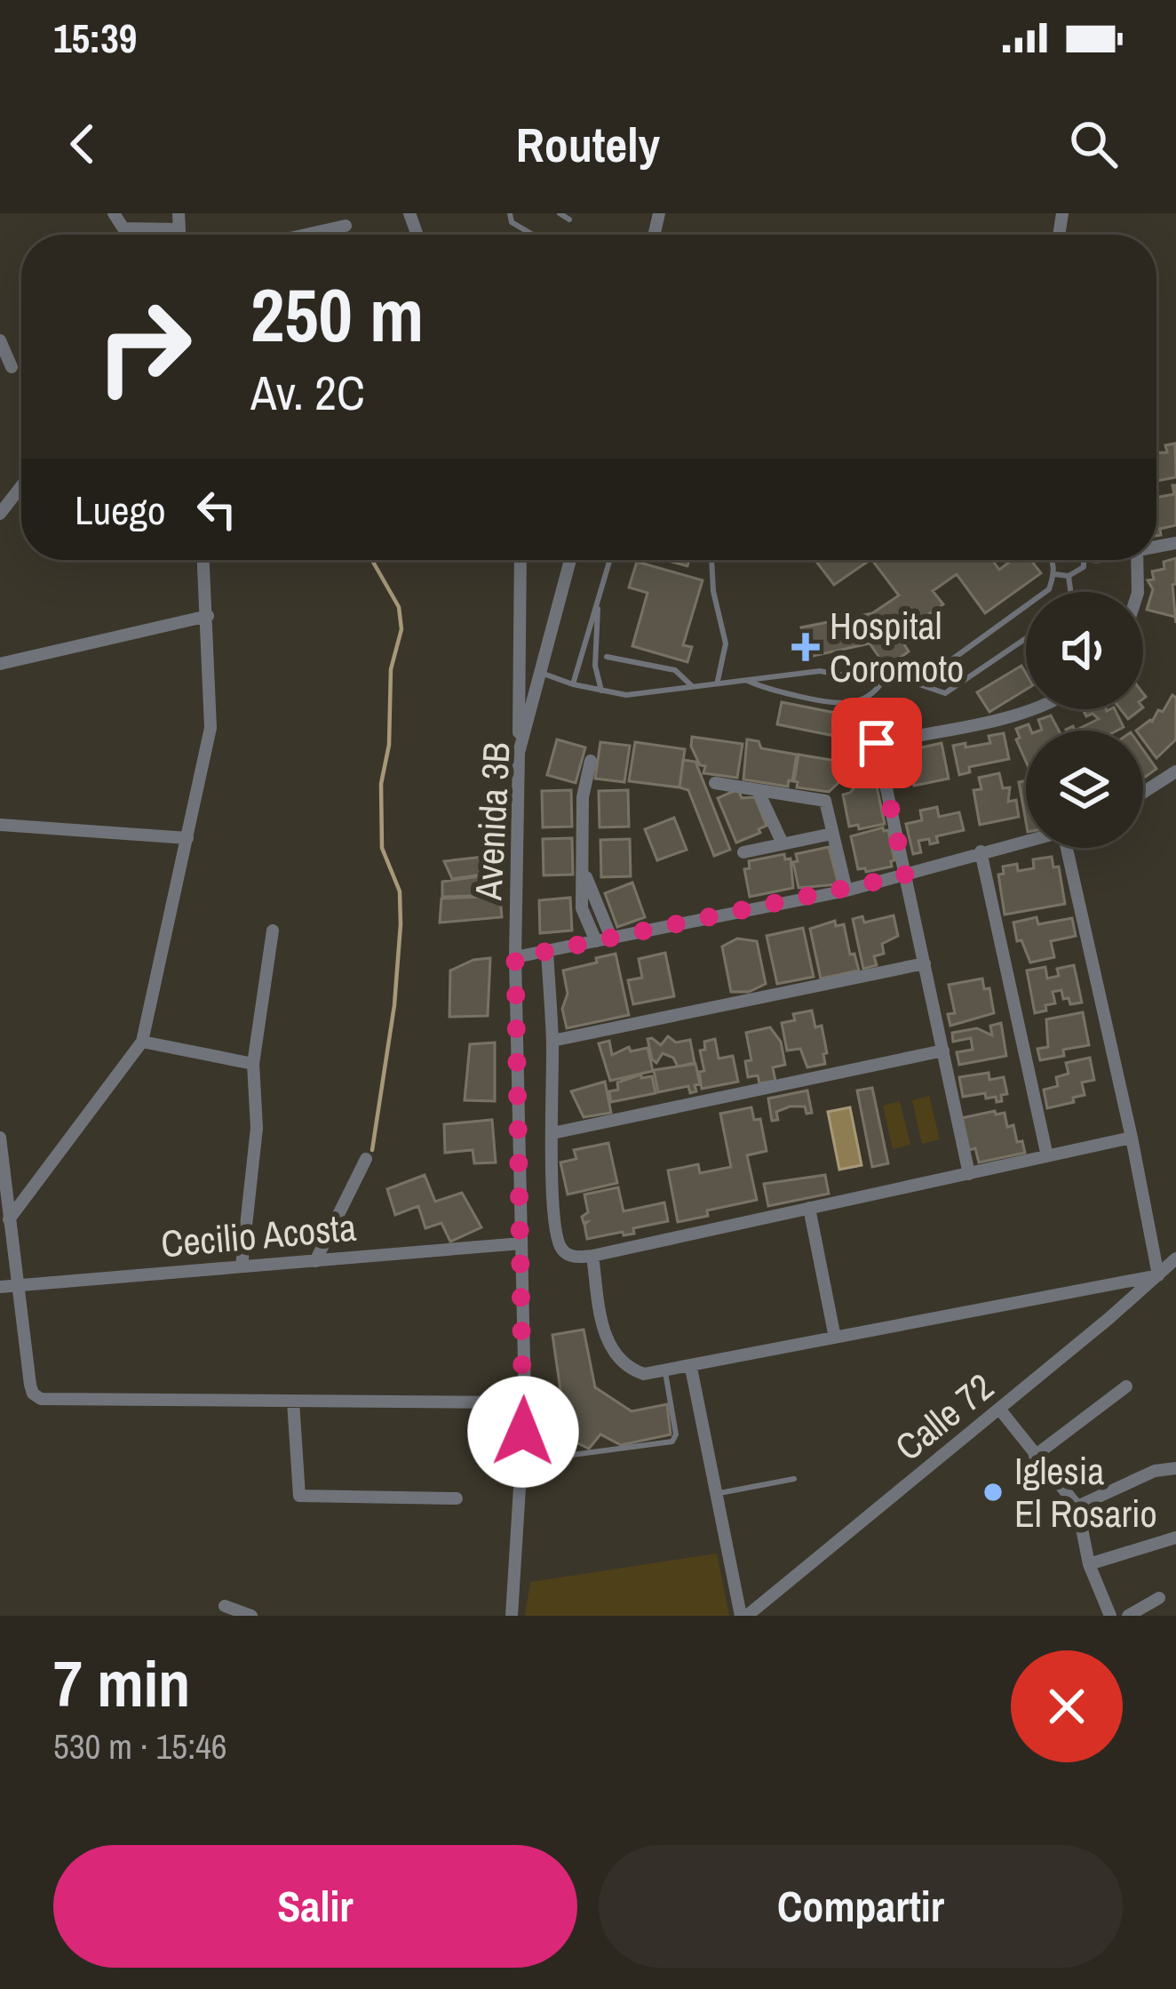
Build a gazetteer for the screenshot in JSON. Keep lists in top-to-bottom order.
{
  "streets": {
    "street": ["Avenida 3B", "Cecilio Acosta", "Calle 72"]
  },
  "crossings": [
    ["Avenida 3B", "Cecilio Acosta"]
  ],
  "places": {
    "health": ["Hospital Coromoto"],
    "other": ["Iglesia El Rosario"]
  },
  "page": {
    "status": "15:39",
    "header": "Routely",
    "turn": ["250 m", "Av. 2C"],
    "then": "Luego",
    "heading": ["7 min", "530 m · 15:46"],
    "buttons": ["Salir", "Compartir"]
  }
}
